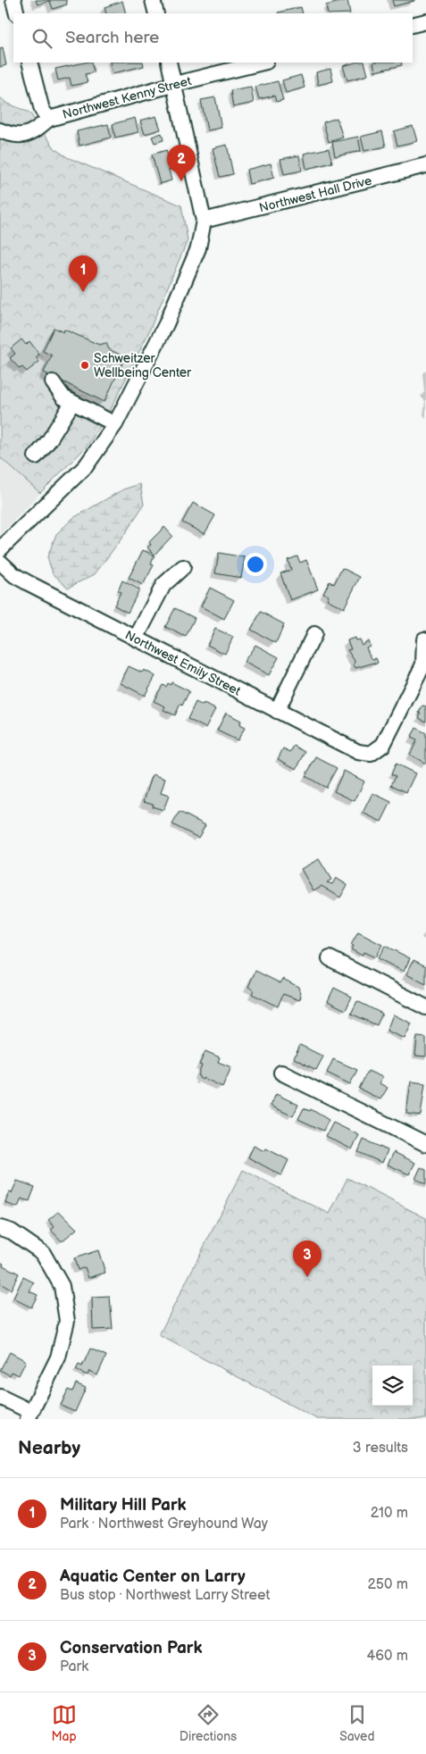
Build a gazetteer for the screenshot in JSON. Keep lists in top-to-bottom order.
{
  "streets": {
    "street": ["Northwest Kenny Street", "Northwest Hall Drive", "Northwest Emily Street"]
  },
  "places": ["Schweitzer Wellbeing Center"],
  "page": {
    "search": "Search here",
    "pins": ["2", "1", "3"],
    "heading": ["Nearby", "3 results"],
    "list": [
      {
        "mark": "1",
        "name": "Military Hill Park",
        "note": "Park · Northwest Greyhound Way",
        "value": "210 m"
      },
      {
        "mark": "2",
        "name": "Aquatic Center on Larry",
        "note": "Bus stop · Northwest Larry Street",
        "value": "250 m"
      },
      {
        "mark": "3",
        "name": "Conservation Park",
        "note": "Park",
        "value": "460 m"
      }
    ],
    "nav": ["Map", "Directions", "Saved"]
  }
}
